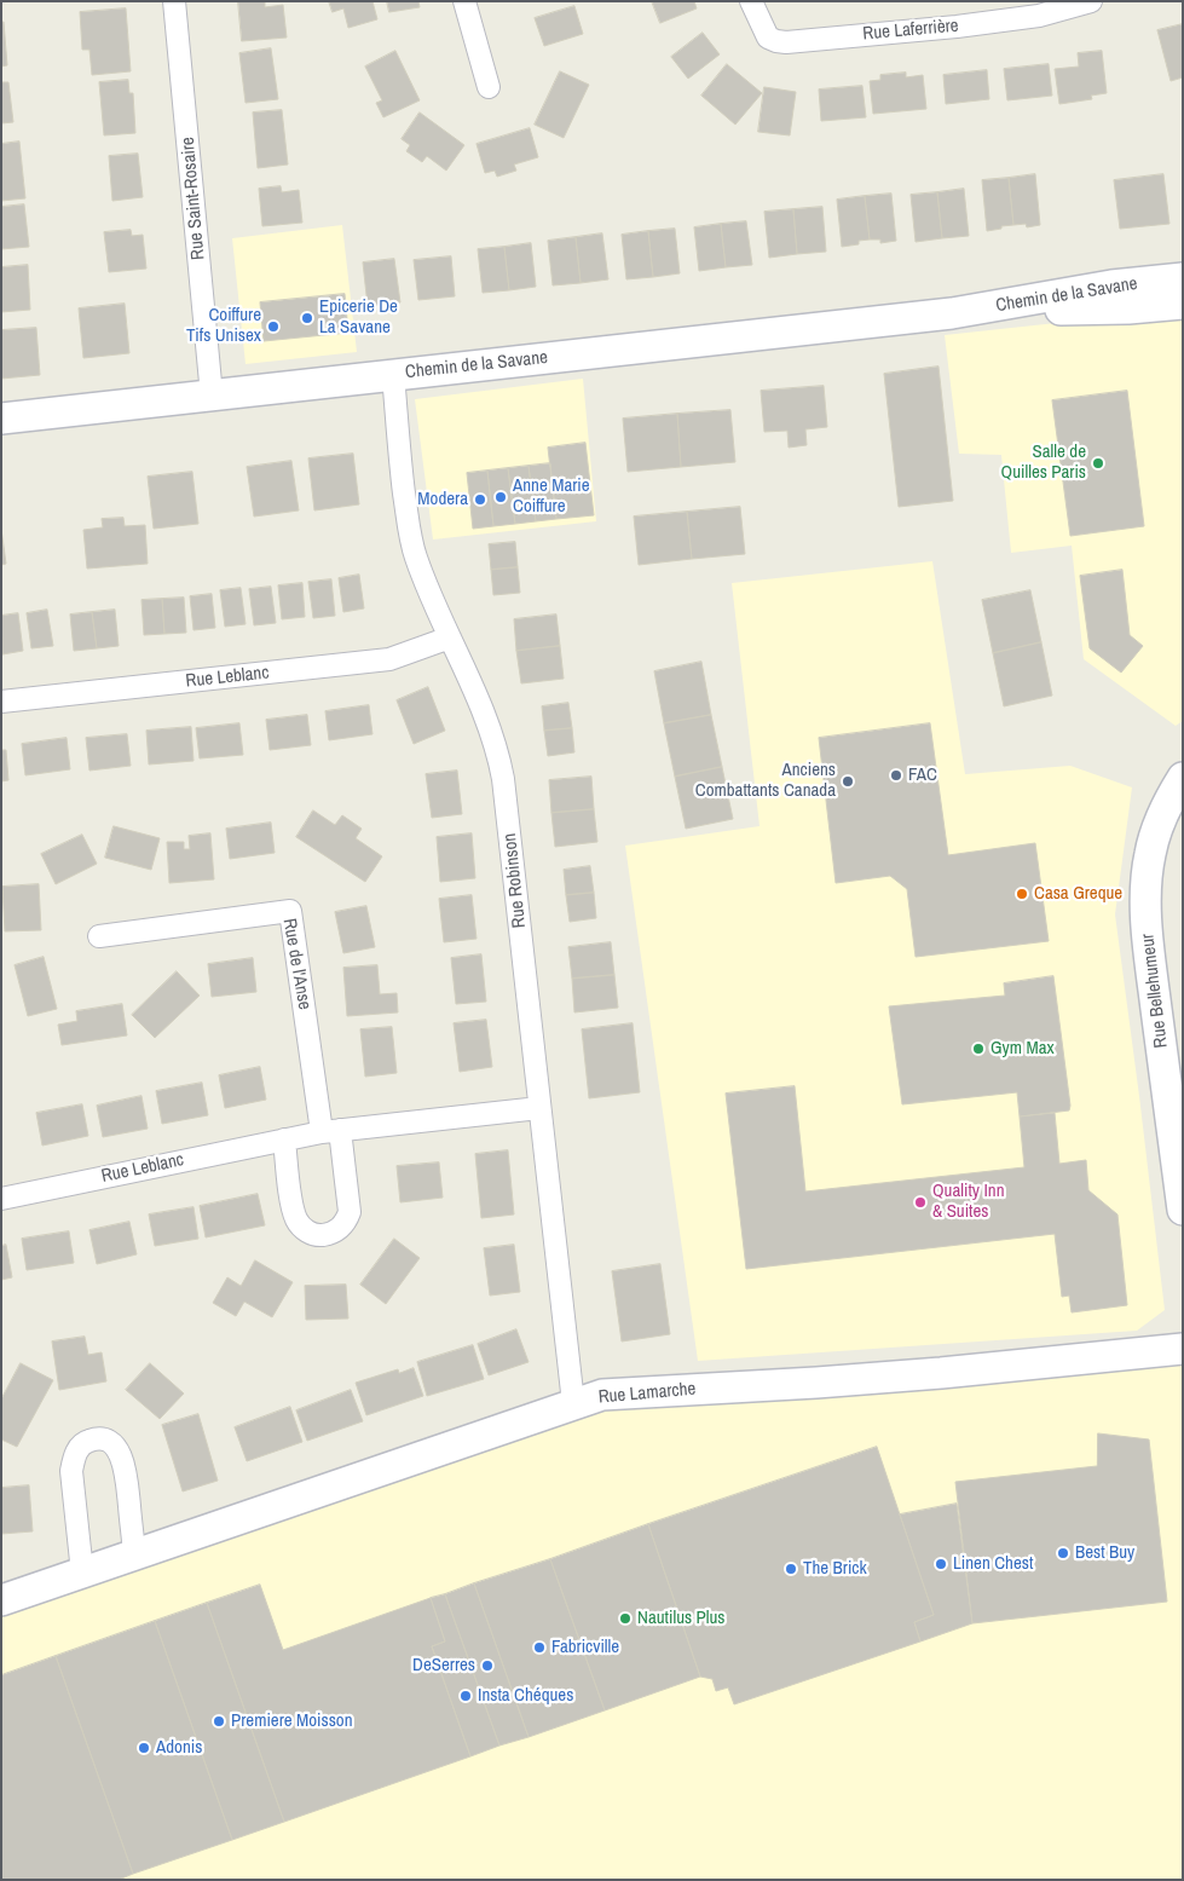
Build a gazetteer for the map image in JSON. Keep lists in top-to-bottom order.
{
  "streets": {
    "street": [
      "Rue Laferrière",
      "Rue Saint-Rosaire",
      "Chemin de la Savane",
      "Rue Leblanc",
      "Rue Robinson",
      "Rue de l'Anse",
      "Rue Bellehumeur",
      "Rue Lamarche"
    ]
  },
  "crossings": [
    ["Rue Saint-Rosaire", "Chemin de la Savane"],
    ["Chemin de la Savane", "Rue Robinson"],
    ["Rue Leblanc", "Rue Robinson"],
    ["Rue Leblanc", "Rue de l'Anse"],
    ["Rue Robinson", "Rue Lamarche"]
  ],
  "places": [
    "Epicerie De La Savane",
    "Coiffure Tifs Unisex",
    "Salle de Quilles Paris",
    "Anne Marie Coiffure",
    "Modera",
    "FAC",
    "Anciens Combattants Canada",
    "Casa Greque",
    "Gym Max",
    "Quality Inn & Suites",
    "Best Buy",
    "Linen Chest",
    "The Brick",
    "Nautilus Plus",
    "Fabricville",
    "DeSerres",
    "Insta Chéques",
    "Premiere Moisson",
    "Adonis"
  ]
}
